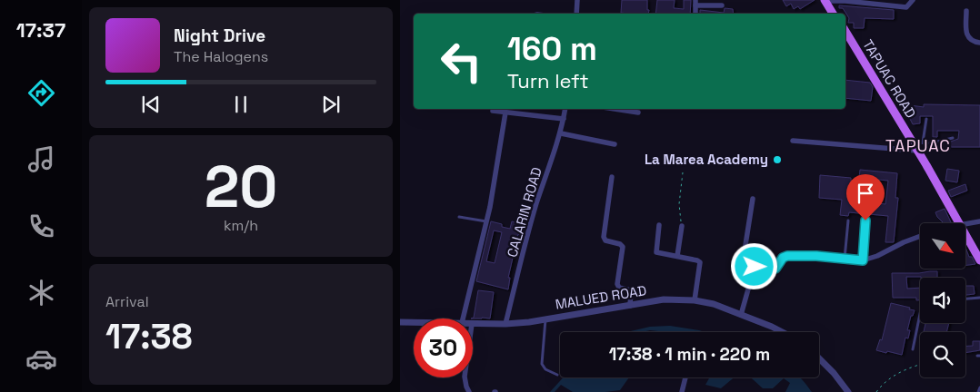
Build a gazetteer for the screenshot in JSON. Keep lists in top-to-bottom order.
{
  "streets": {
    "main road": ["TAPUAC ROAD"],
    "street": ["CALARIN ROAD", "MALUED ROAD"]
  },
  "crossings": [
    ["CALARIN ROAD", "MALUED ROAD"]
  ],
  "districts": ["TAPUAC"],
  "places": ["La Marea Academy"],
  "north": "bottom right",
  "page": {
    "tabs": "17:37",
    "turn": ["160 m", "Turn left"],
    "song": ["Night Drive", "The Halogens"],
    "tile": [
      ["20", "km/h"],
      ["Arrival", "17:38"]
    ],
    "limit": "30",
    "trip": "17:38 · 1 min · 220 m"
  }
}
